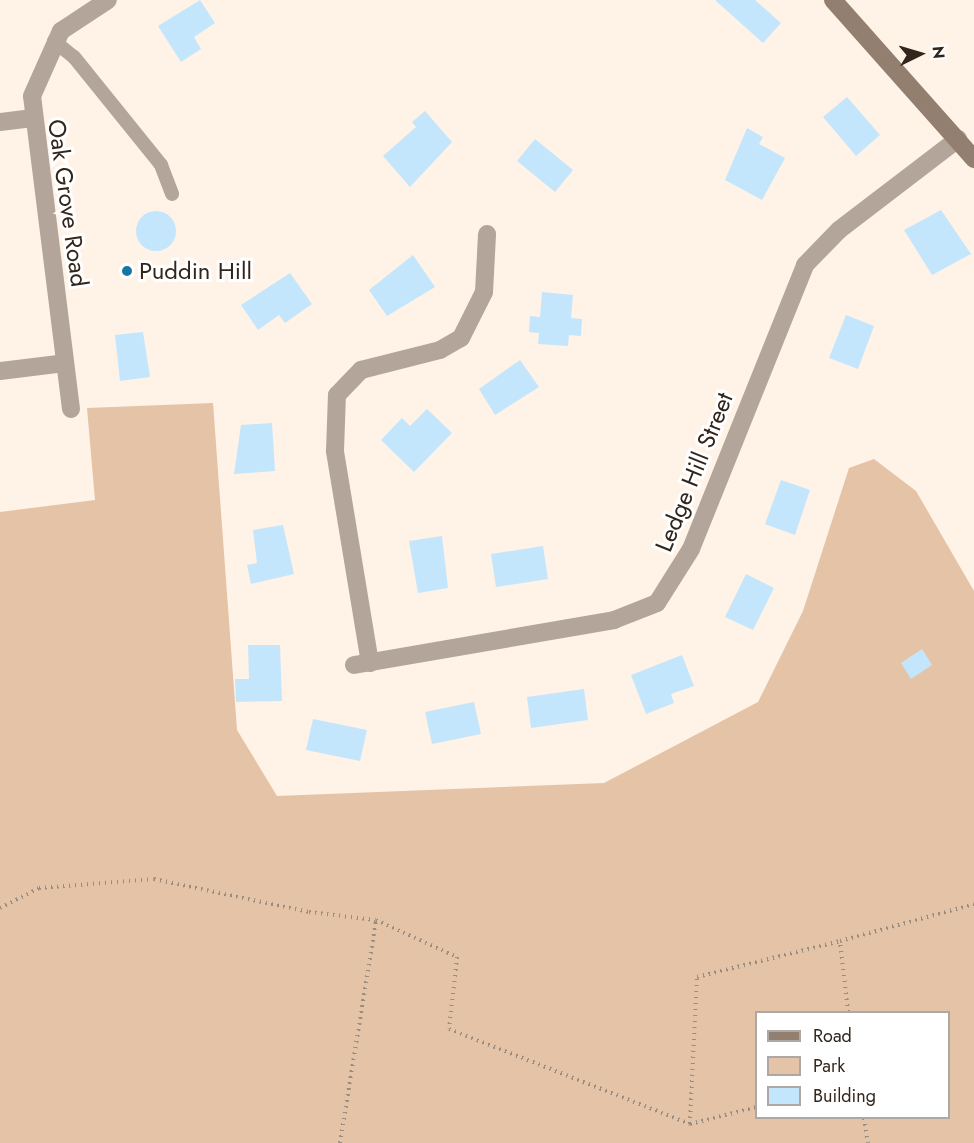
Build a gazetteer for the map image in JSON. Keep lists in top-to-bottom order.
{
  "streets": {
    "street": ["Oak Grove Road", "Ledge Hill Street"]
  },
  "places": ["Puddin Hill"],
  "legend": ["Road", "Park", "Building"],
  "north": "right"
}
